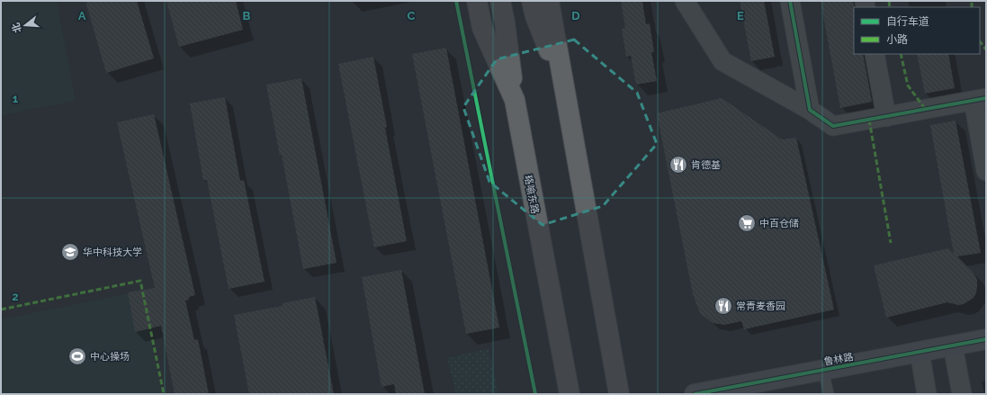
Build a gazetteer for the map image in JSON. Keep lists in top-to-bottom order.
{
  "streets": {
    "highway": ["珞喻东路"],
    "street": ["鲁林路"]
  },
  "places": {
    "restaurant": ["肯德基", "常青麦香园"],
    "supermarket": ["中百仓储"],
    "school or university": ["华中科技大学"],
    "sports": ["中心操场"]
  },
  "legend": ["自行车道", "小路"],
  "north": "left",
  "grid": {
    "columns": [
      "A",
      "B",
      "C",
      "D",
      "E"
    ],
    "rows": ["1", "2"]
  }
}
